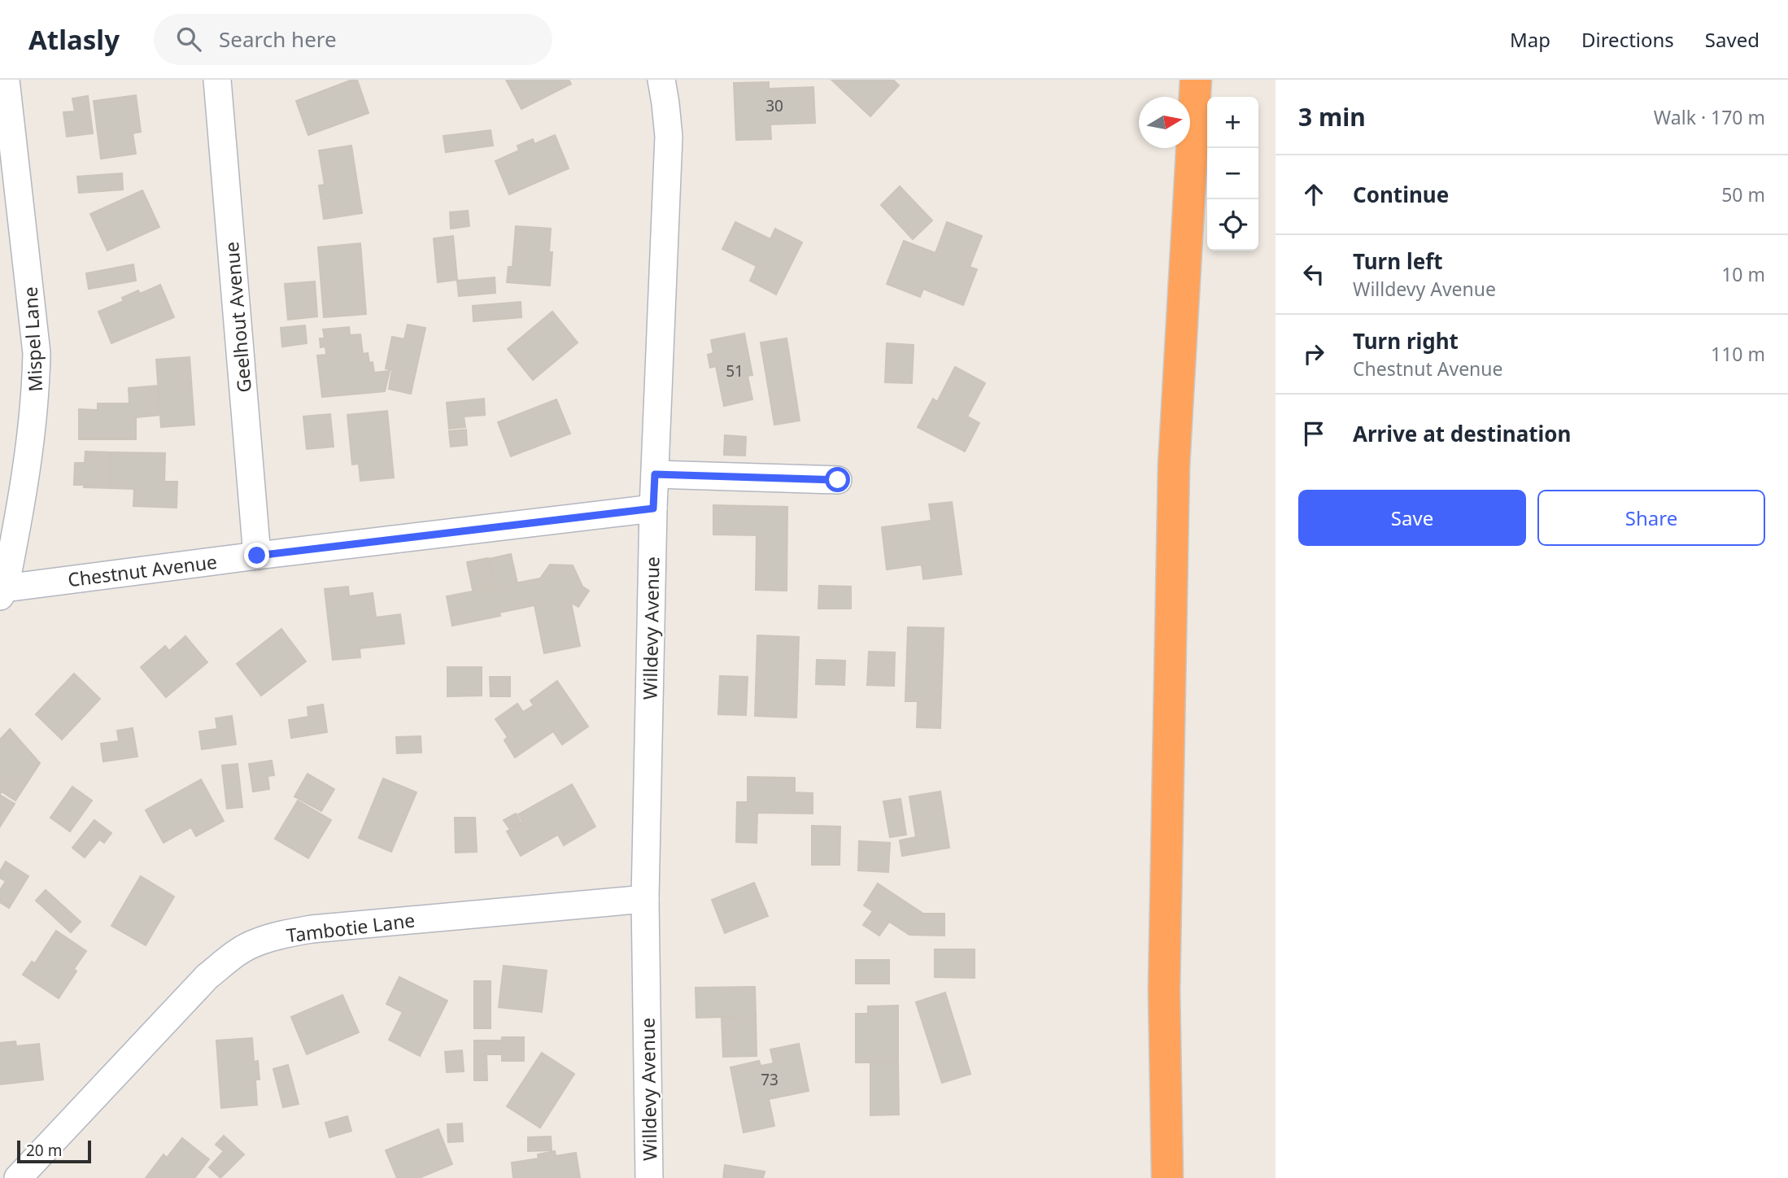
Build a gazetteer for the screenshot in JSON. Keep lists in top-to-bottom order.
{
  "streets": {
    "street": [
      "Geelhout Avenue",
      "Mispel Lane",
      "Chestnut Avenue",
      "Willdevy Avenue",
      "Tambotie Lane"
    ]
  },
  "crossings": [
    ["Geelhout Avenue", "Chestnut Avenue"],
    ["Mispel Lane", "Chestnut Avenue"],
    ["Chestnut Avenue", "Willdevy Avenue"],
    ["Willdevy Avenue", "Tambotie Lane"]
  ],
  "house_numbers": ["30", "51", "73"],
  "scale_bar": "20 m",
  "north": "right",
  "page": {
    "header": "Atlasly",
    "search": "Search here",
    "nav": ["Map", "Directions", "Saved"],
    "heading": ["3 min", "Walk · 170 m"],
    "map_buttons": ["+", "−"],
    "list": [
      ["Continue", "50 m"],
      ["Turn left", "Willdevy Avenue", "10 m"],
      ["Turn right", "Chestnut Avenue", "110 m"],
      "Arrive at destination"
    ],
    "buttons": ["Save", "Share"],
    "scale": "20 m"
  }
}
